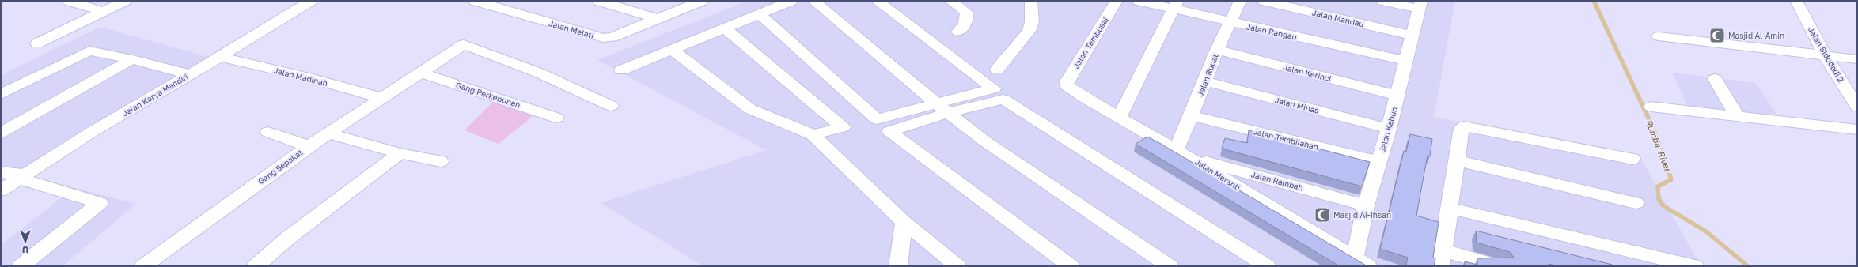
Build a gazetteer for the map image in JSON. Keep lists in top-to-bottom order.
{
  "streets": {
    "street": [
      "Jalan Mandau",
      "Jalan Melati",
      "Jalan Rangau",
      "Jalan Tambusai",
      "Jalan Sidodadi 2",
      "Jalan Kerinci",
      "Jalan Rupat",
      "Jalan Madinah",
      "Jalan Karya Mandiri",
      "Gang Perkebunan",
      "Jalan Minas",
      "Jalan Kabun",
      "Jalan Tembilahan",
      "Gang Sepakat",
      "Jalan Meranti",
      "Jalan Rambah"
    ]
  },
  "crossings": [
    ["Jalan Mandau", "Jalan Kabun"],
    ["Jalan Rangau", "Jalan Rupat"],
    ["Jalan Rangau", "Jalan Kabun"],
    ["Jalan Tambusai", "Jalan Meranti"],
    ["Jalan Kerinci", "Jalan Rupat"],
    ["Jalan Kerinci", "Jalan Kabun"],
    ["Jalan Rupat", "Jalan Minas"],
    ["Jalan Rupat", "Jalan Tembilahan"],
    ["Jalan Rupat", "Jalan Meranti"],
    ["Jalan Rupat", "Jalan Rambah"],
    ["Jalan Madinah", "Jalan Karya Mandiri"],
    ["Jalan Madinah", "Gang Sepakat"],
    ["Gang Perkebunan", "Gang Sepakat"],
    ["Jalan Minas", "Jalan Kabun"],
    ["Jalan Kabun", "Jalan Tembilahan"],
    ["Jalan Kabun", "Jalan Meranti"],
    ["Jalan Kabun", "Jalan Rambah"],
    ["Jalan Meranti", "Jalan Rambah"]
  ],
  "water": ["Rumbai River"],
  "places": {
    "mosque": ["Masjid Al-Amin", "Masjid Al-Ihsan"]
  },
  "north": "bottom"
}
